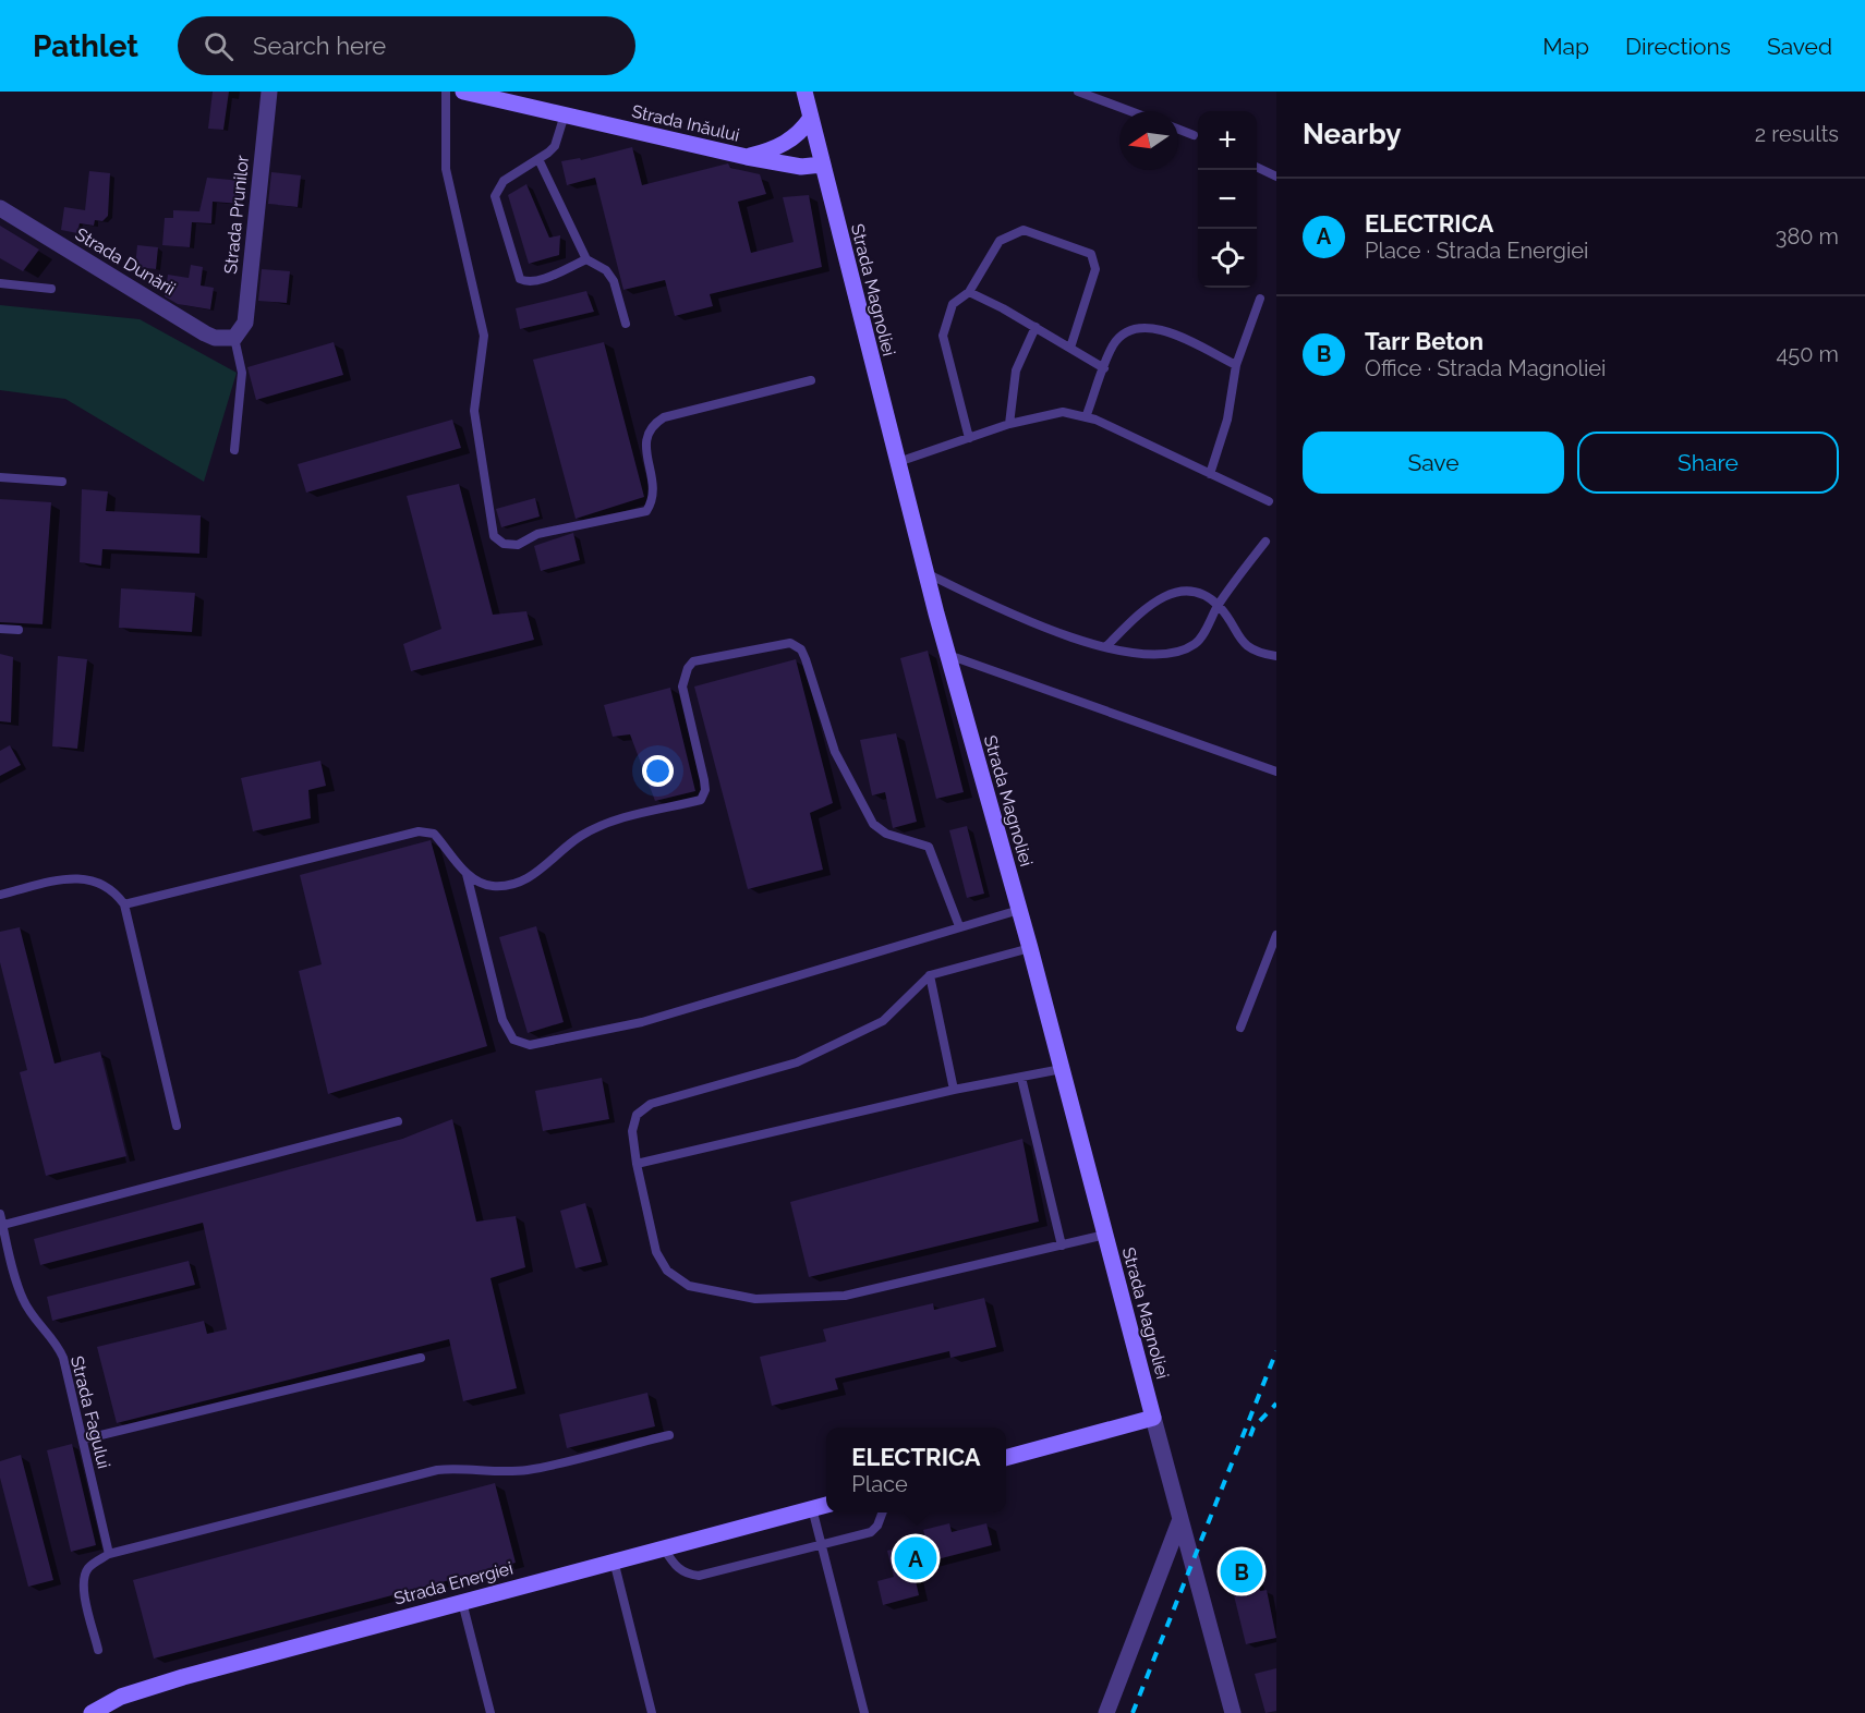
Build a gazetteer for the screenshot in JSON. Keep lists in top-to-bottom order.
{
  "streets": {
    "main road": ["Strada Inăului", "Strada Magnoliei", "Strada Energiei"],
    "street": ["Strada Prunilor", "Strada Dunării"],
    "lane": ["Strada Fagului"]
  },
  "crossings": [
    ["Strada Inăului", "Strada Magnoliei"],
    ["Strada Prunilor", "Strada Dunării"]
  ],
  "north": "left",
  "page": {
    "header": "Pathlet",
    "search": "Search here",
    "nav": ["Map", "Directions", "Saved"],
    "heading": ["Nearby", "2 results"],
    "map_buttons": ["+", "−"],
    "list": [
      {
        "mark": "A",
        "name": "ELECTRICA",
        "note": "Place · Strada Energiei",
        "value": "380 m"
      },
      {
        "mark": "B",
        "name": "Tarr Beton",
        "note": "Office · Strada Magnoliei",
        "value": "450 m"
      }
    ],
    "buttons": ["Save", "Share"],
    "popup": ["ELECTRICA", "Place"],
    "pins": ["A", "B"]
  }
}
